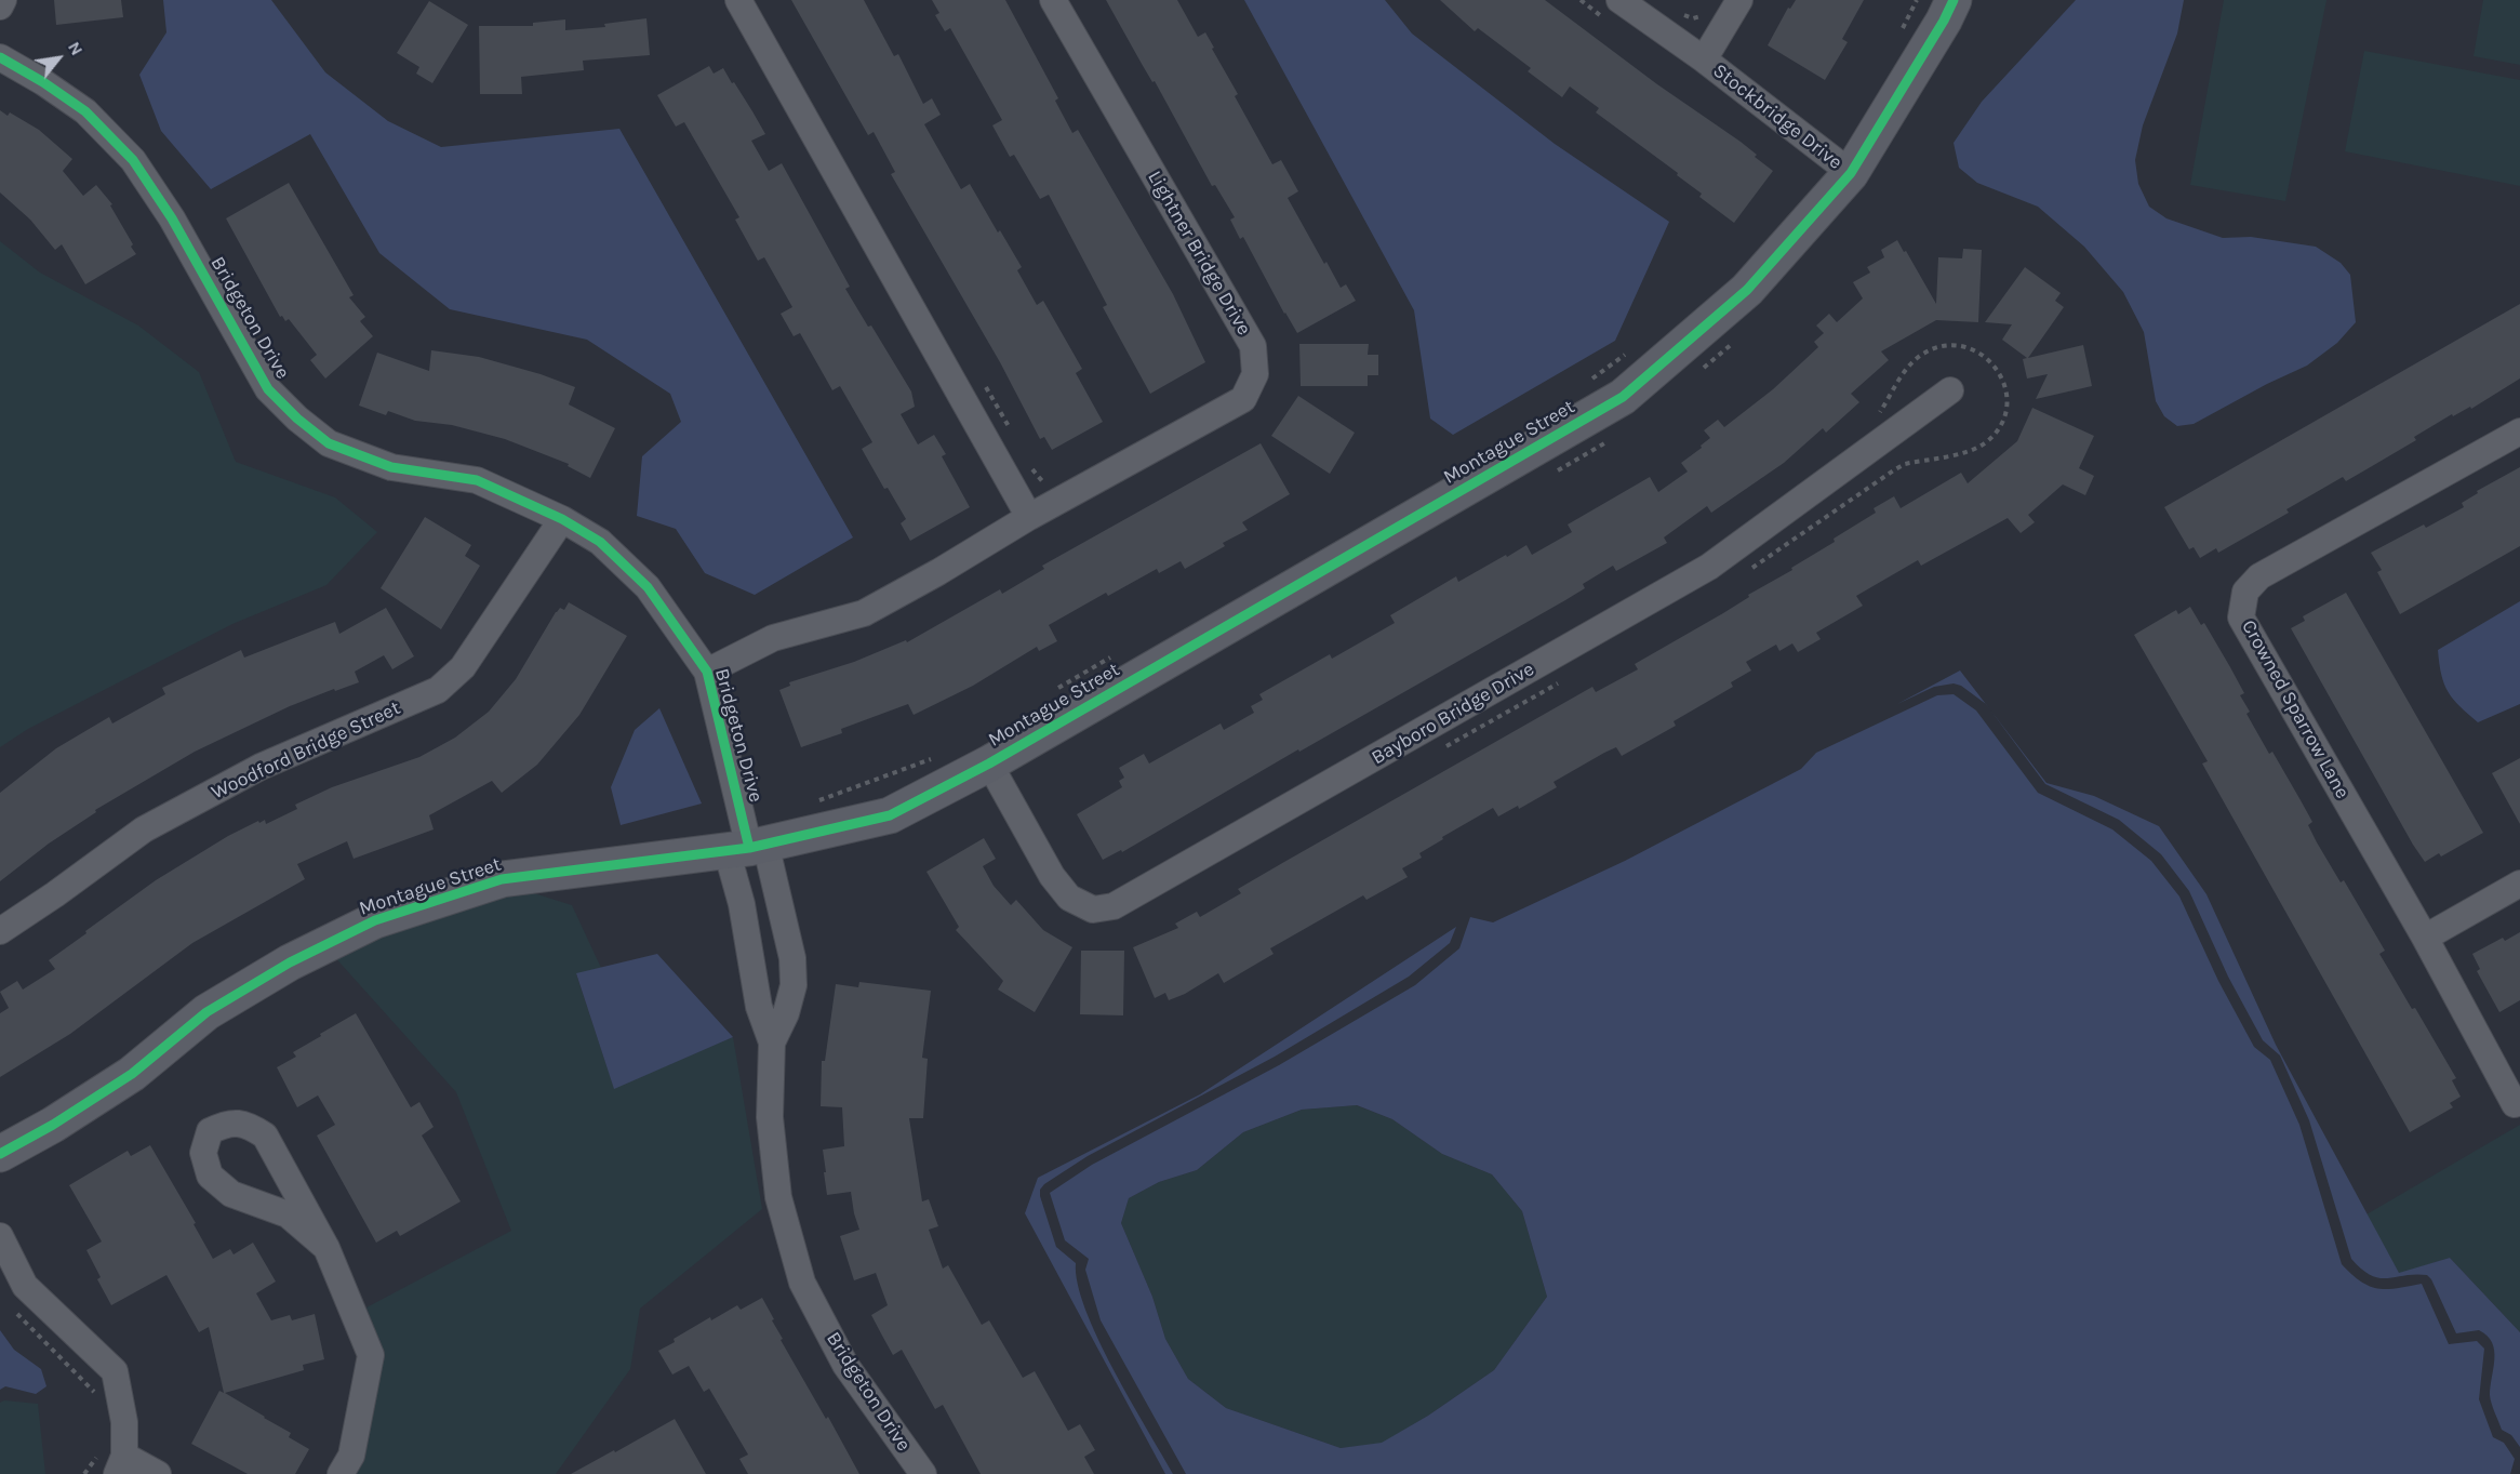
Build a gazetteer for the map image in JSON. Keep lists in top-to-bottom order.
{
  "streets": {
    "street": [
      "Stockbridge Drive",
      "Lightner Bridge Drive",
      "Bridgeton Drive",
      "Montague Street",
      "Crowned Sparrow Lane",
      "Bayboro Bridge Drive",
      "Woodford Bridge Street"
    ]
  },
  "crossings": [
    ["Stockbridge Drive", "Montague Street"],
    ["Lightner Bridge Drive", "Bridgeton Drive"],
    ["Bridgeton Drive", "Montague Street"],
    ["Bridgeton Drive", "Woodford Bridge Street"],
    ["Montague Street", "Bayboro Bridge Drive"]
  ],
  "north": "top right"
}
